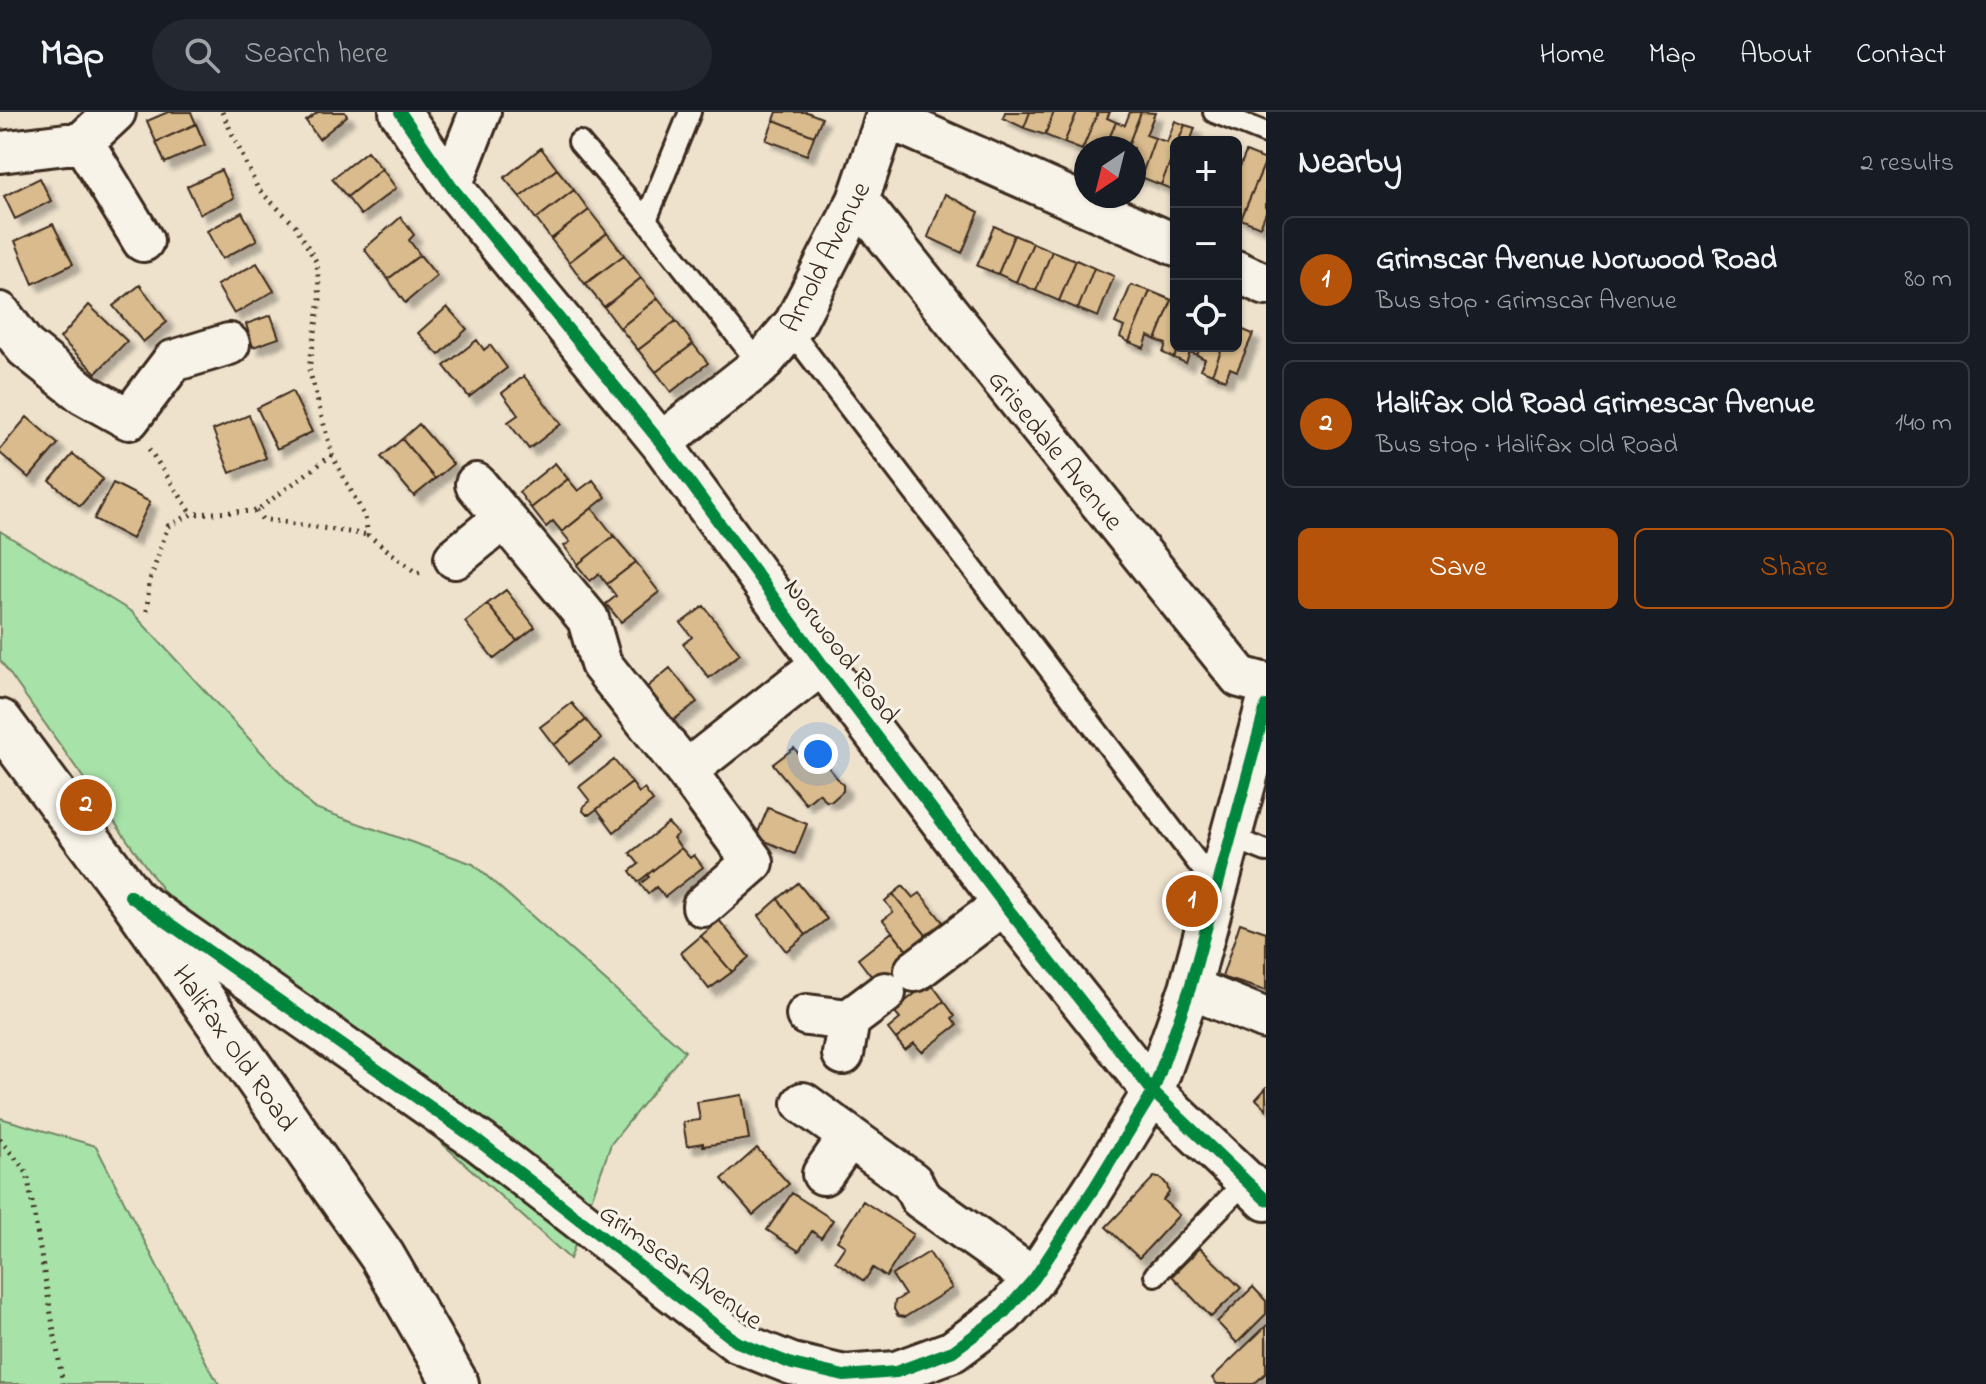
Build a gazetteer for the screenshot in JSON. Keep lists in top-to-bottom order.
{
  "streets": {
    "street": [
      "Arnold Avenue",
      "Grisedale Avenue",
      "Norwood Road",
      "Halifax Old Road",
      "Grimscar Avenue"
    ]
  },
  "crossings": [
    ["Arnold Avenue", "Grisedale Avenue"],
    ["Arnold Avenue", "Norwood Road"],
    ["Norwood Road", "Grimscar Avenue"],
    ["Halifax Old Road", "Grimscar Avenue"]
  ],
  "north": "bottom left",
  "page": {
    "header": "Map",
    "search": "Search here",
    "nav": [
      "Home",
      "Map",
      "About",
      "Contact"
    ],
    "heading": ["Nearby", "2 results"],
    "map_buttons": ["+", "−"],
    "list": [
      {
        "mark": "1",
        "name": "Grimscar Avenue Norwood Road",
        "note": "Bus stop · Grimscar Avenue",
        "value": "80 m"
      },
      {
        "mark": "2",
        "name": "Halifax Old Road Grimescar Avenue",
        "note": "Bus stop · Halifax Old Road",
        "value": "140 m"
      }
    ],
    "buttons": ["Save", "Share"],
    "pins": ["2", "1"]
  }
}
